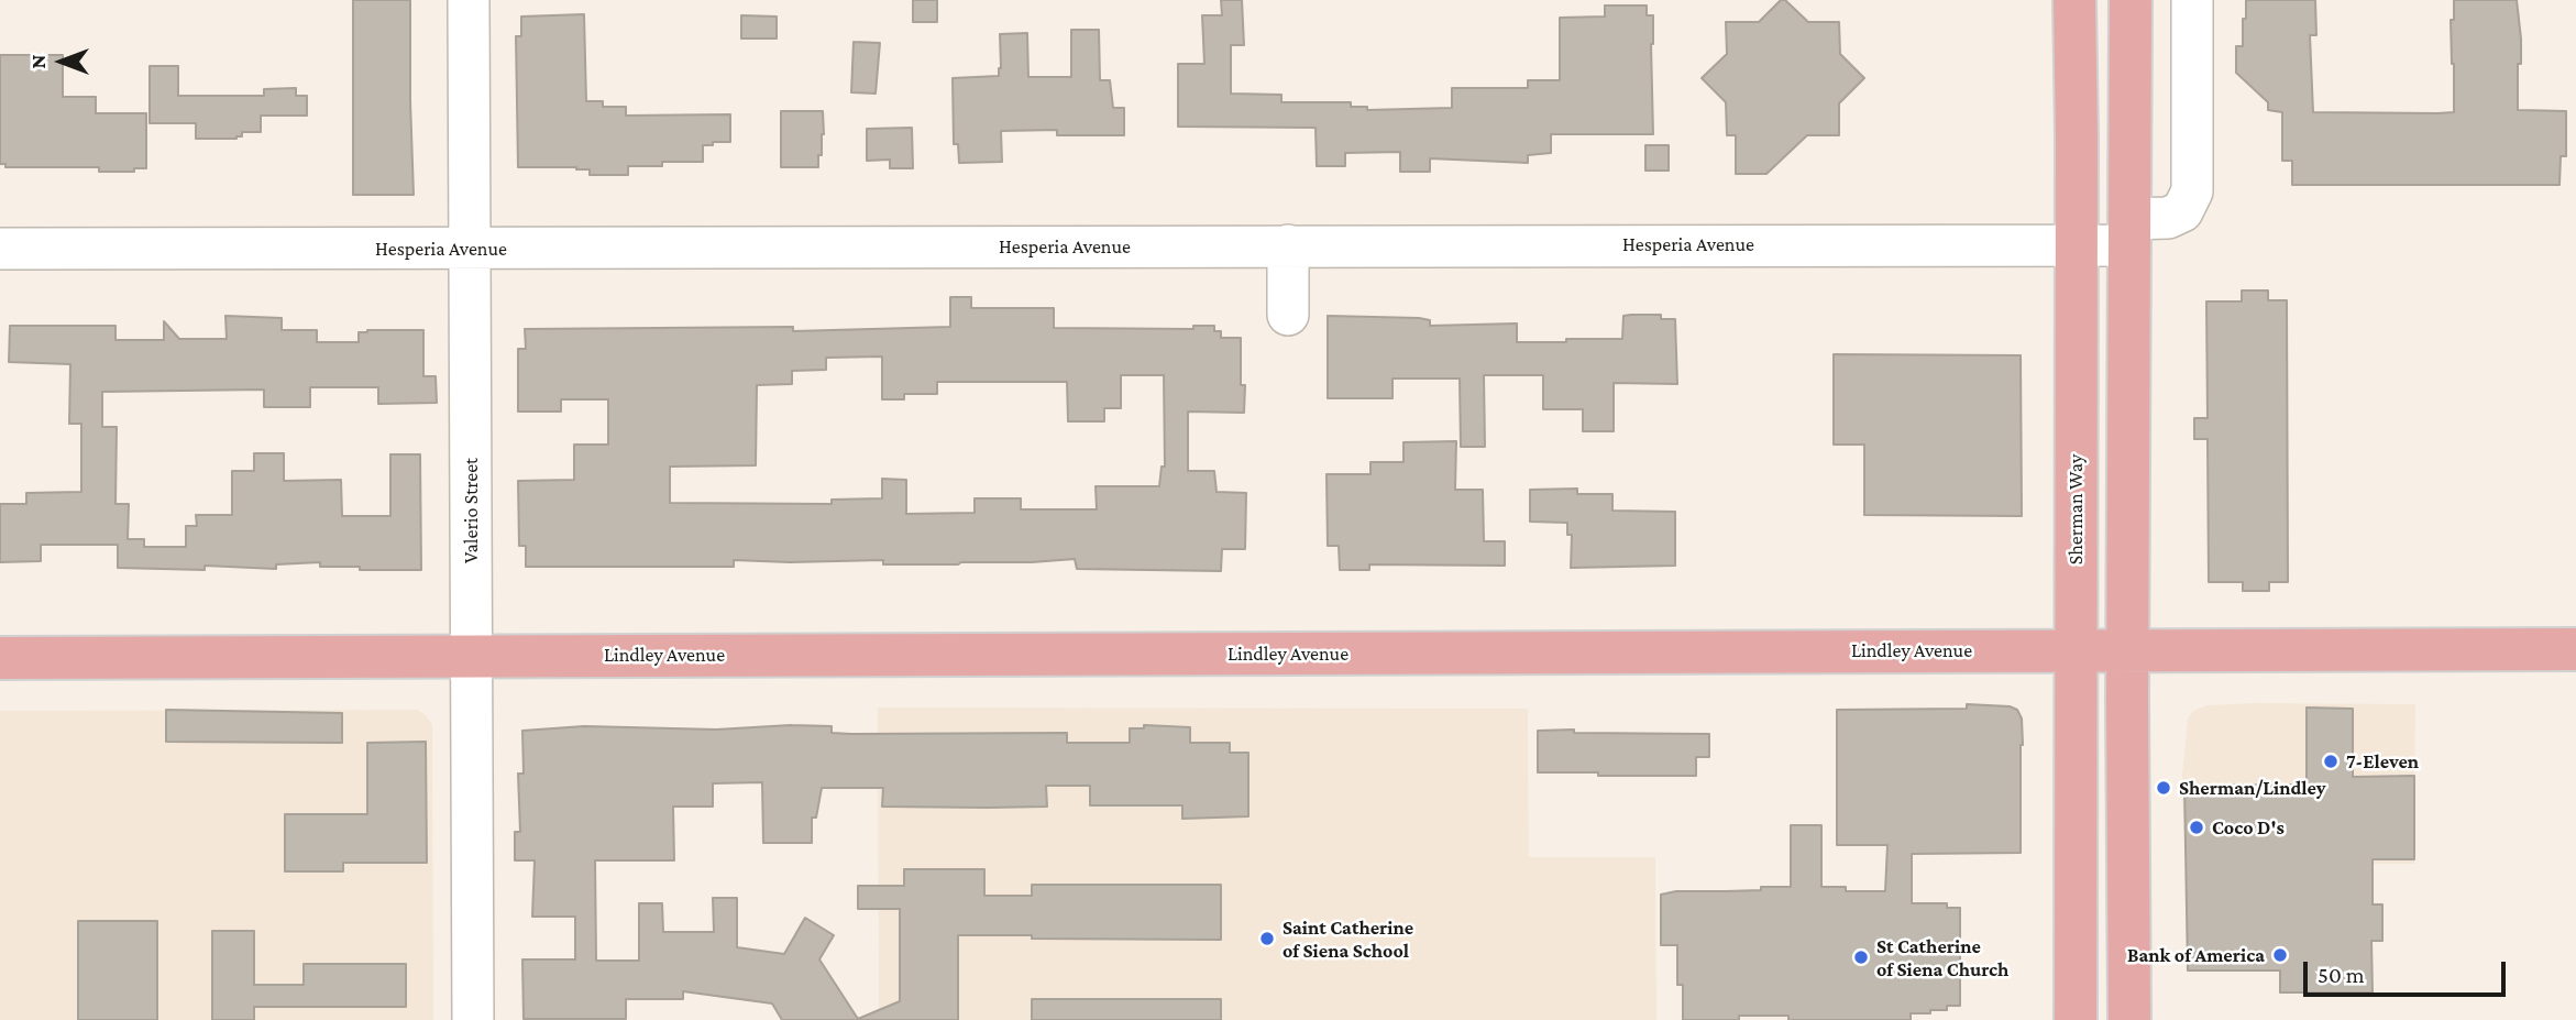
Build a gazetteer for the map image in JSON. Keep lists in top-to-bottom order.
{
  "streets": {
    "main road": ["Sherman Way", "Lindley Avenue"],
    "street": ["Hesperia Avenue", "Valerio Street"]
  },
  "crossings": [
    ["Hesperia Avenue", "Sherman Way"],
    ["Hesperia Avenue", "Valerio Street"],
    ["Sherman Way", "Lindley Avenue"],
    ["Valerio Street", "Lindley Avenue"]
  ],
  "places": [
    "7-Eleven",
    "Sherman/Lindley",
    "Coco D's",
    "Saint Catherine of Siena School",
    "Bank of America",
    "St Catherine of Siena Church"
  ],
  "scale_bar": "50 m",
  "north": "left"
}
